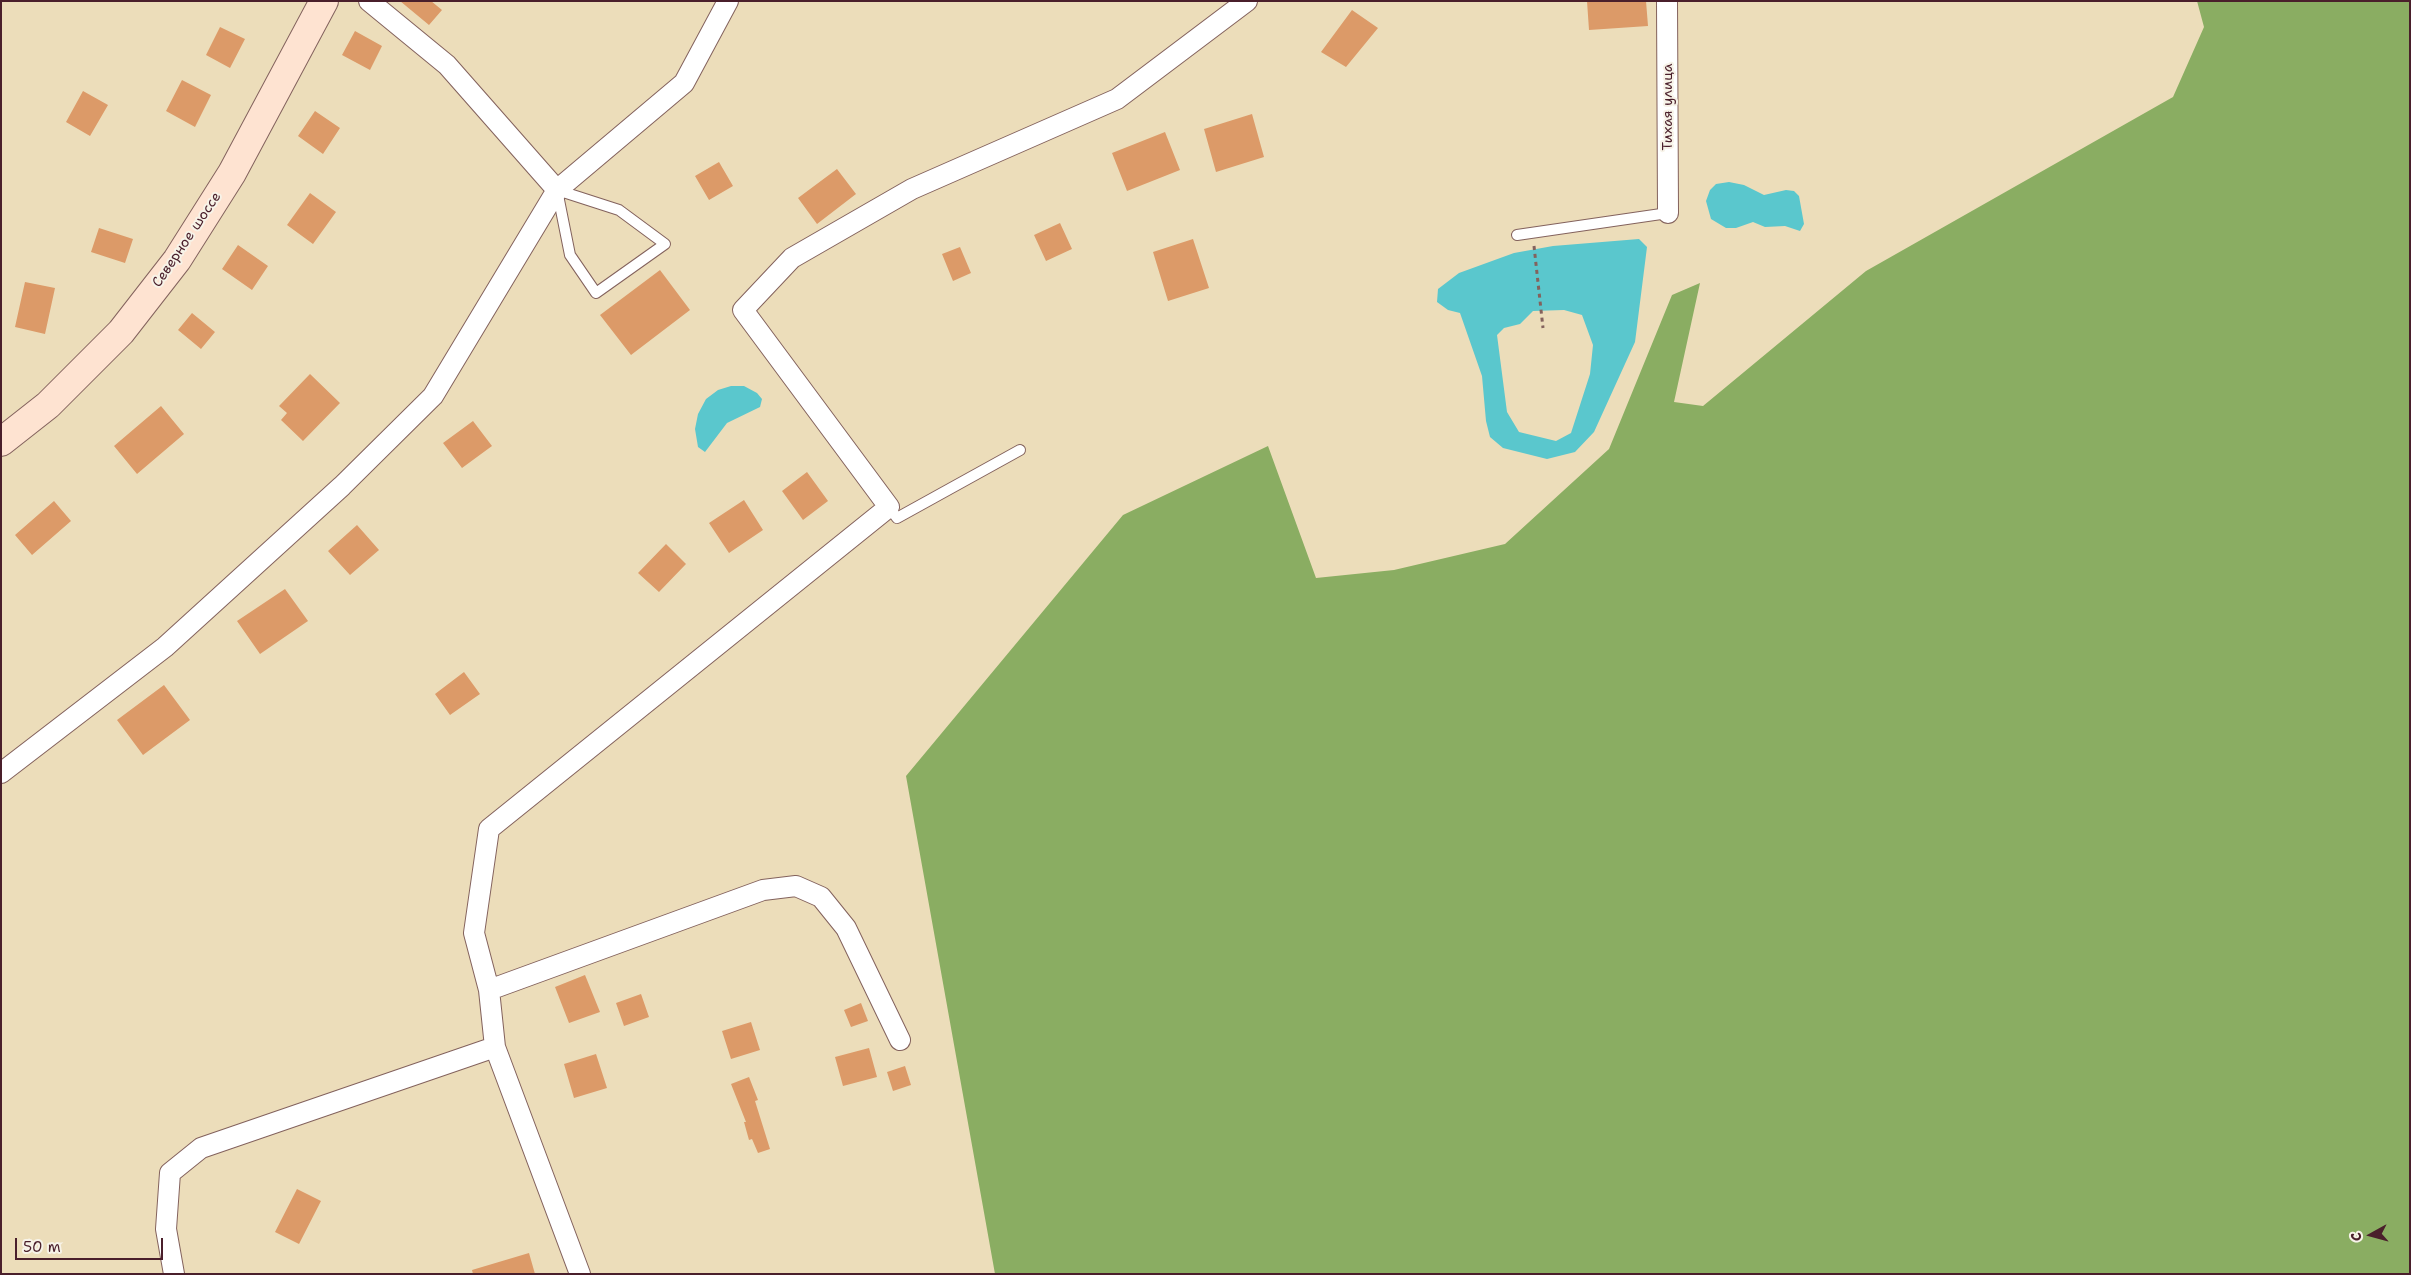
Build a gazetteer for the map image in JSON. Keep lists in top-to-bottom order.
{
  "streets": {
    "main road": ["Северное шоссе"],
    "street": ["Тихая улица"]
  },
  "scale_bar": "50 m",
  "north": "left"
}
